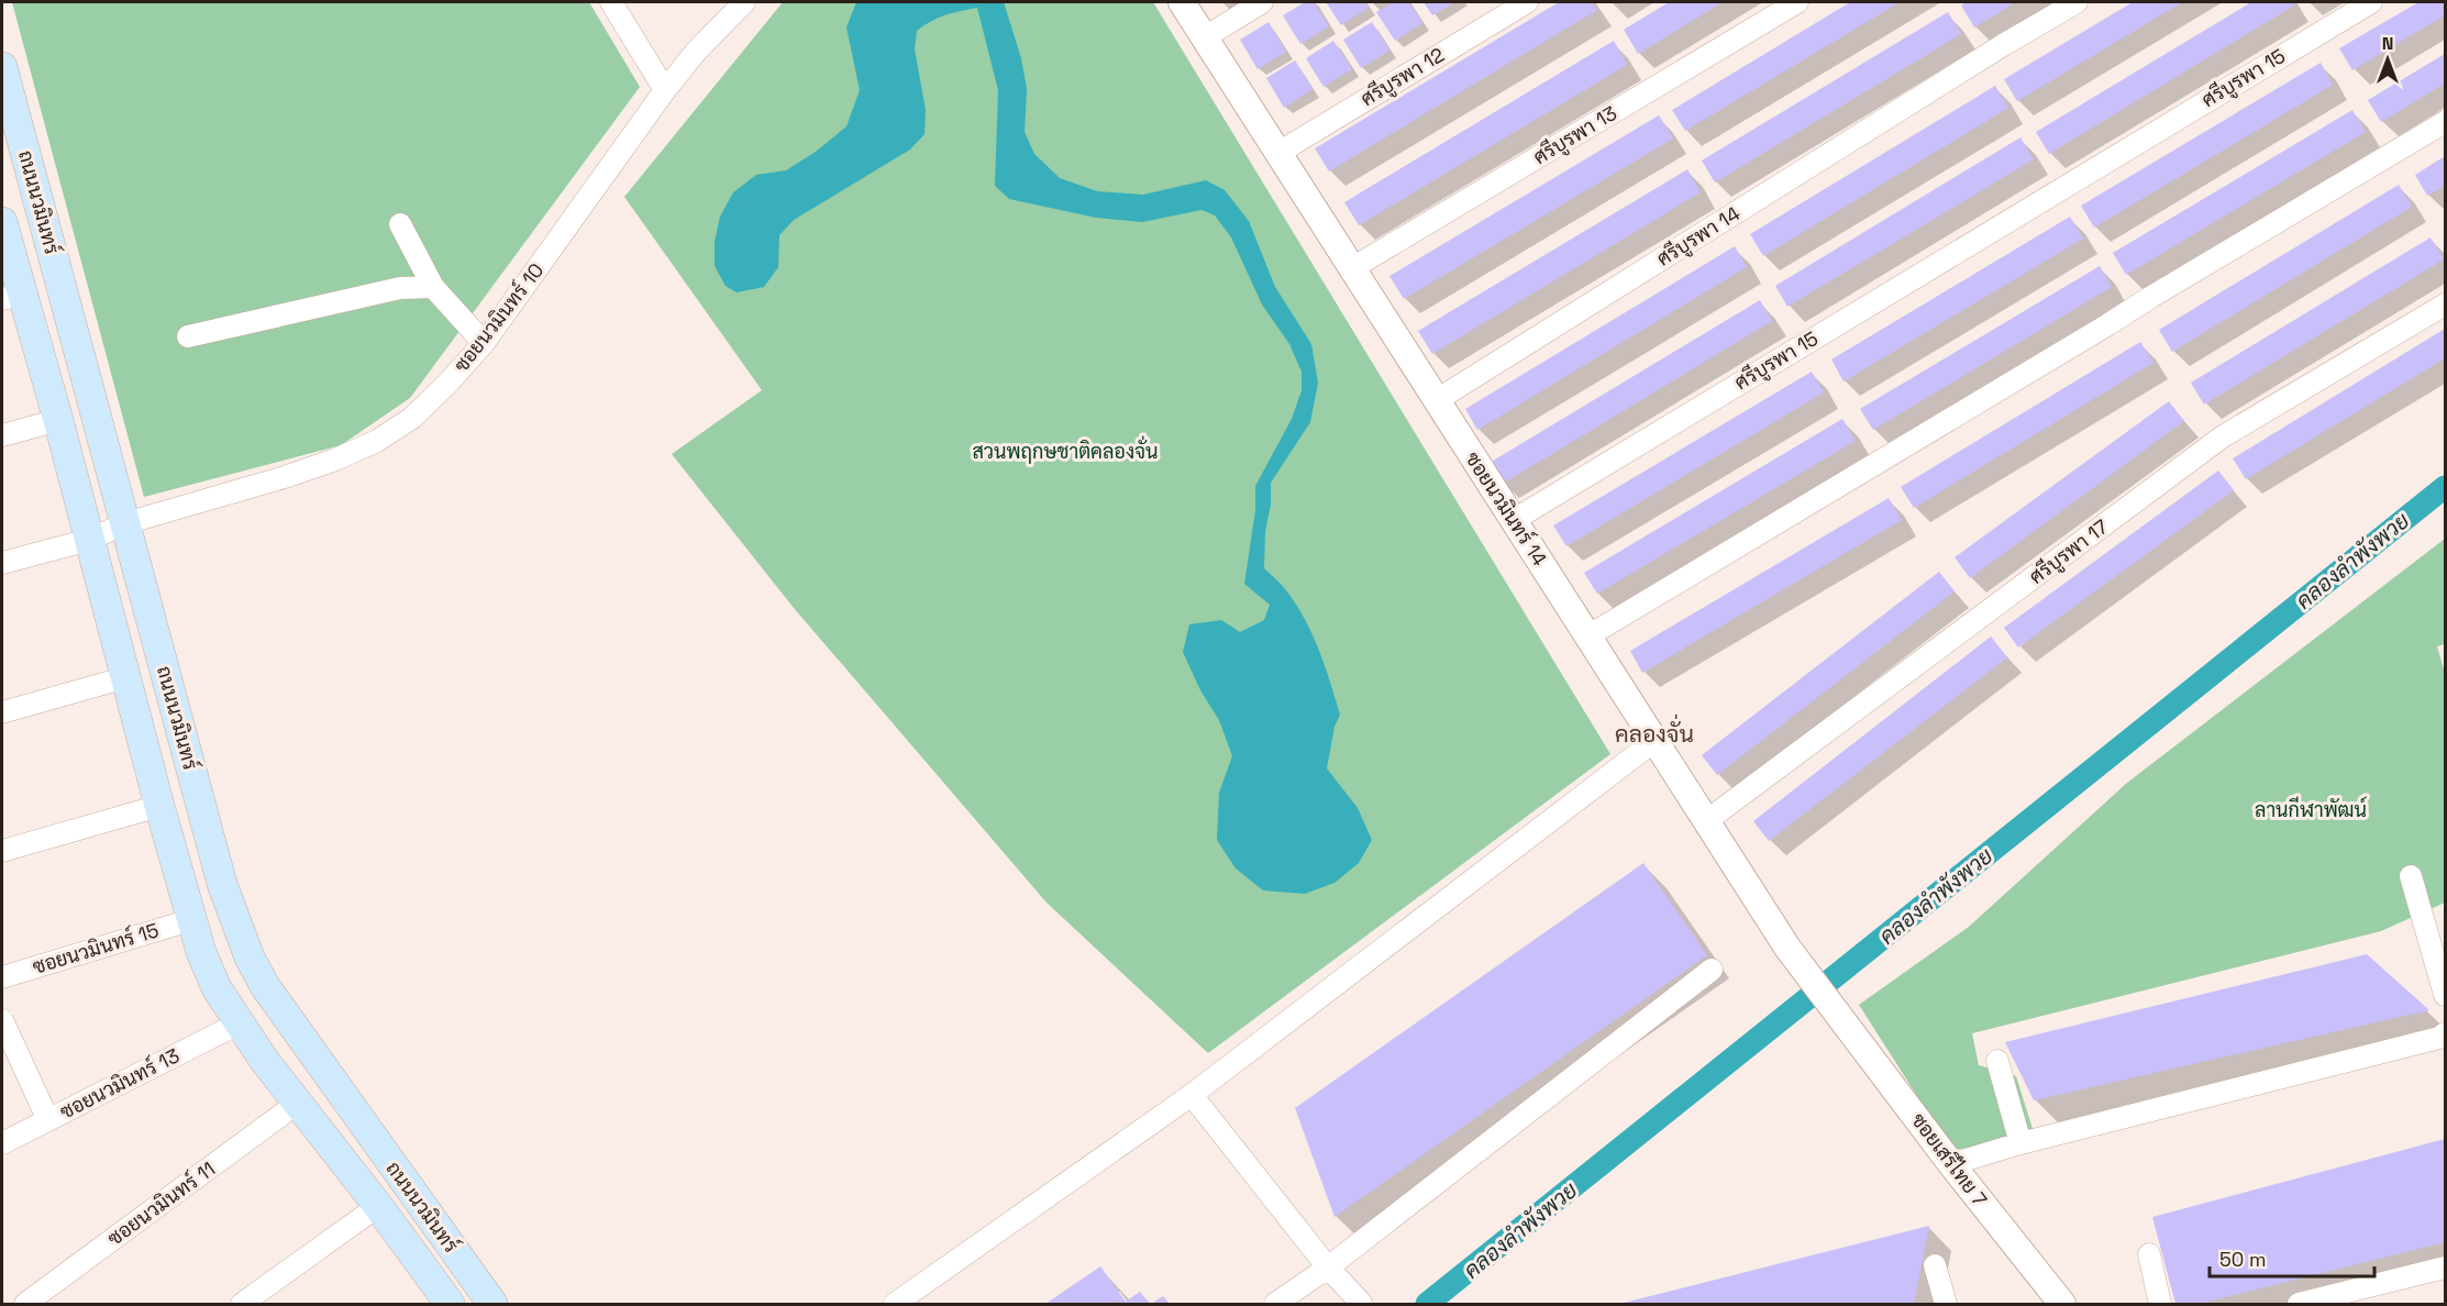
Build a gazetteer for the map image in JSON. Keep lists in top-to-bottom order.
{
  "streets": {
    "main road": ["ถนนนวมินทร์"],
    "street": [
      "ศรีบูรพา 12",
      "ศรีบูรพา 15",
      "ศรีบูรพา 13",
      "ศรีบูรพา 14",
      "ซอยนวมินทร์ 10",
      "ซอยนวมินทร์ 14",
      "ศรีบูรพา 17",
      "ซอยนวมินทร์ 15",
      "ซอยนวมินทร์ 13",
      "ซอยเสรีไทย 7",
      "ซอยนวมินทร์ 11"
    ]
  },
  "crossings": [
    ["ศรีบูรพา 12", "ซอยนวมินทร์ 14"],
    ["ศรีบูรพา 15", "ซอยนวมินทร์ 14"],
    ["ศรีบูรพา 13", "ซอยนวมินทร์ 14"],
    ["ถนนนวมินทร์", "ซอยนวมินทร์ 10"],
    ["ถนนนวมินทร์", "ซอยนวมินทร์ 15"],
    ["ถนนนวมินทร์", "ซอยนวมินทร์ 13"],
    ["ถนนนวมินทร์", "ซอยนวมินทร์ 11"],
    ["ศรีบูรพา 14", "ซอยนวมินทร์ 14"],
    ["ซอยนวมินทร์ 14", "ศรีบูรพา 17"],
    ["ซอยนวมินทร์ 14", "ซอยเสรีไทย 7"]
  ],
  "districts": ["คลองจั่น"],
  "water": ["คลองลำพังพวย"],
  "parks": ["สวนพฤกษชาติคลองจั่น", "ลานกีฬาพัฒน์"],
  "scale_bar": "50 m",
  "north": "top"
}
